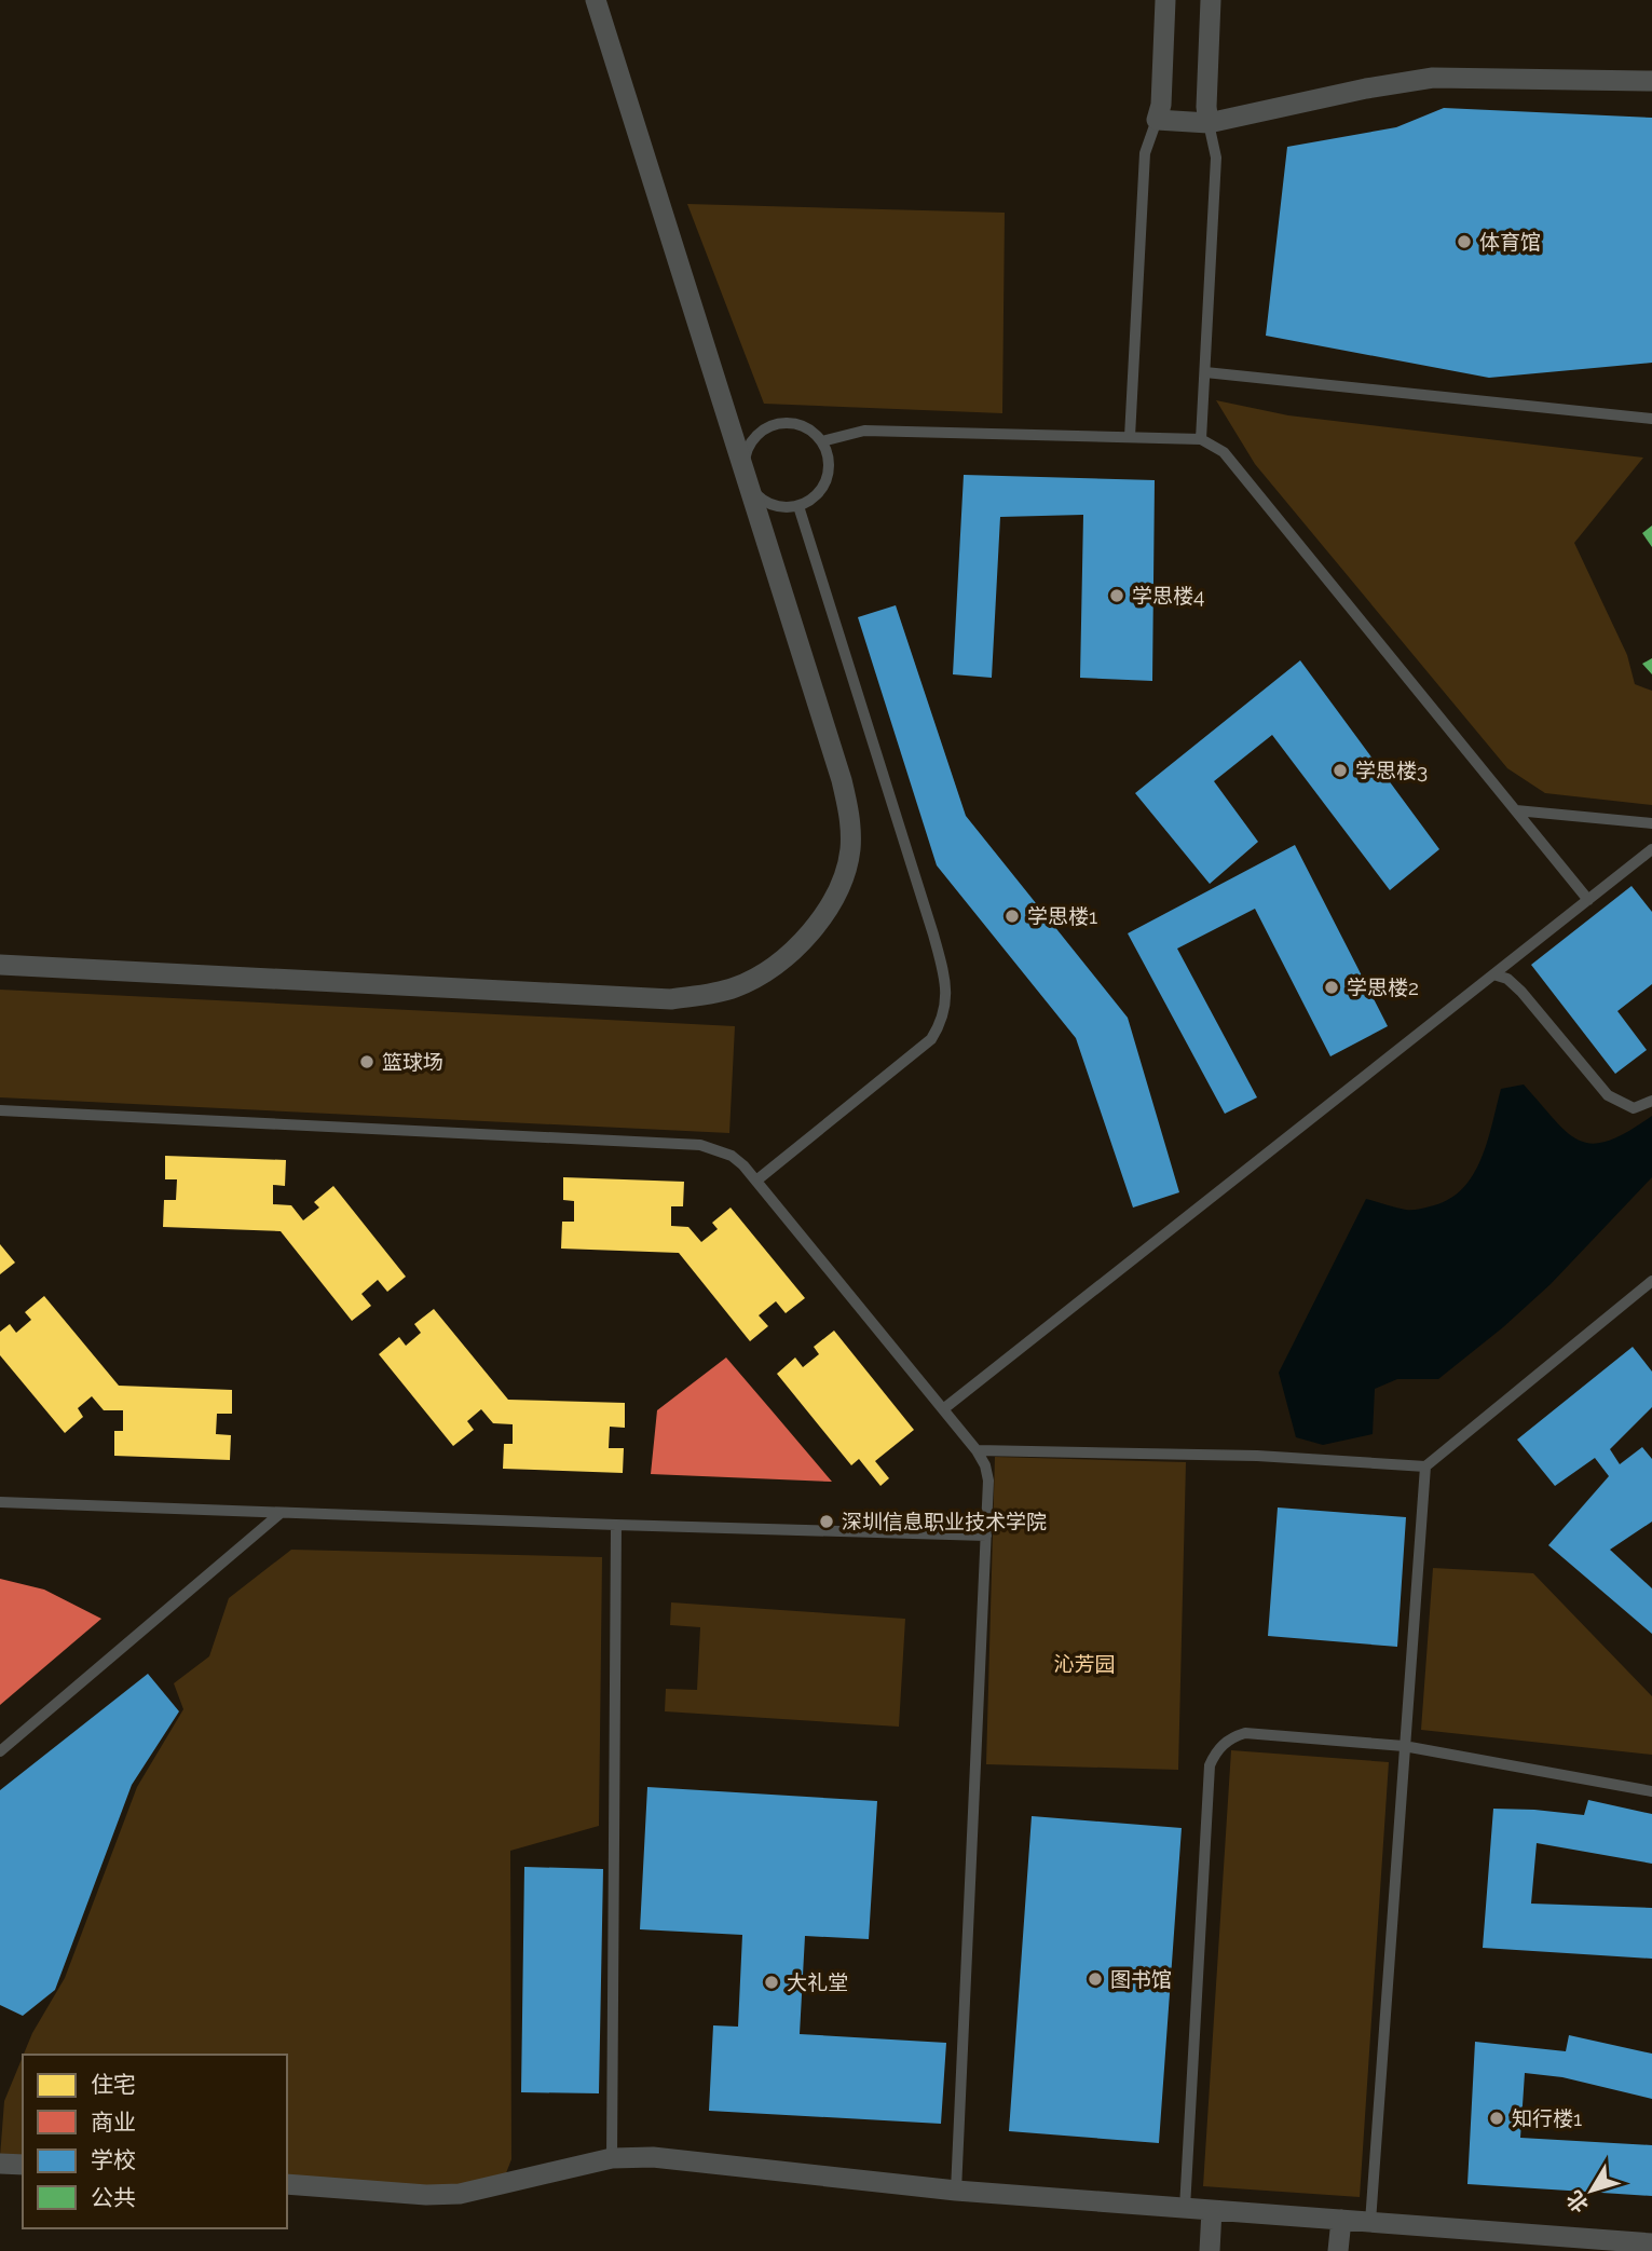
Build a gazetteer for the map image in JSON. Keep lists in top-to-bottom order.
{
  "parks": ["沁芳园"],
  "places": [
    "体育馆",
    "学思楼4",
    "学思楼3",
    "学思楼1",
    "学思楼2",
    "篮球场",
    "深圳信息职业技术学院",
    "图书馆",
    "大礼堂",
    "知行楼1"
  ],
  "legend": [
    "住宅",
    "商业",
    "学校",
    "公共"
  ],
  "north": "bottom left"
}
